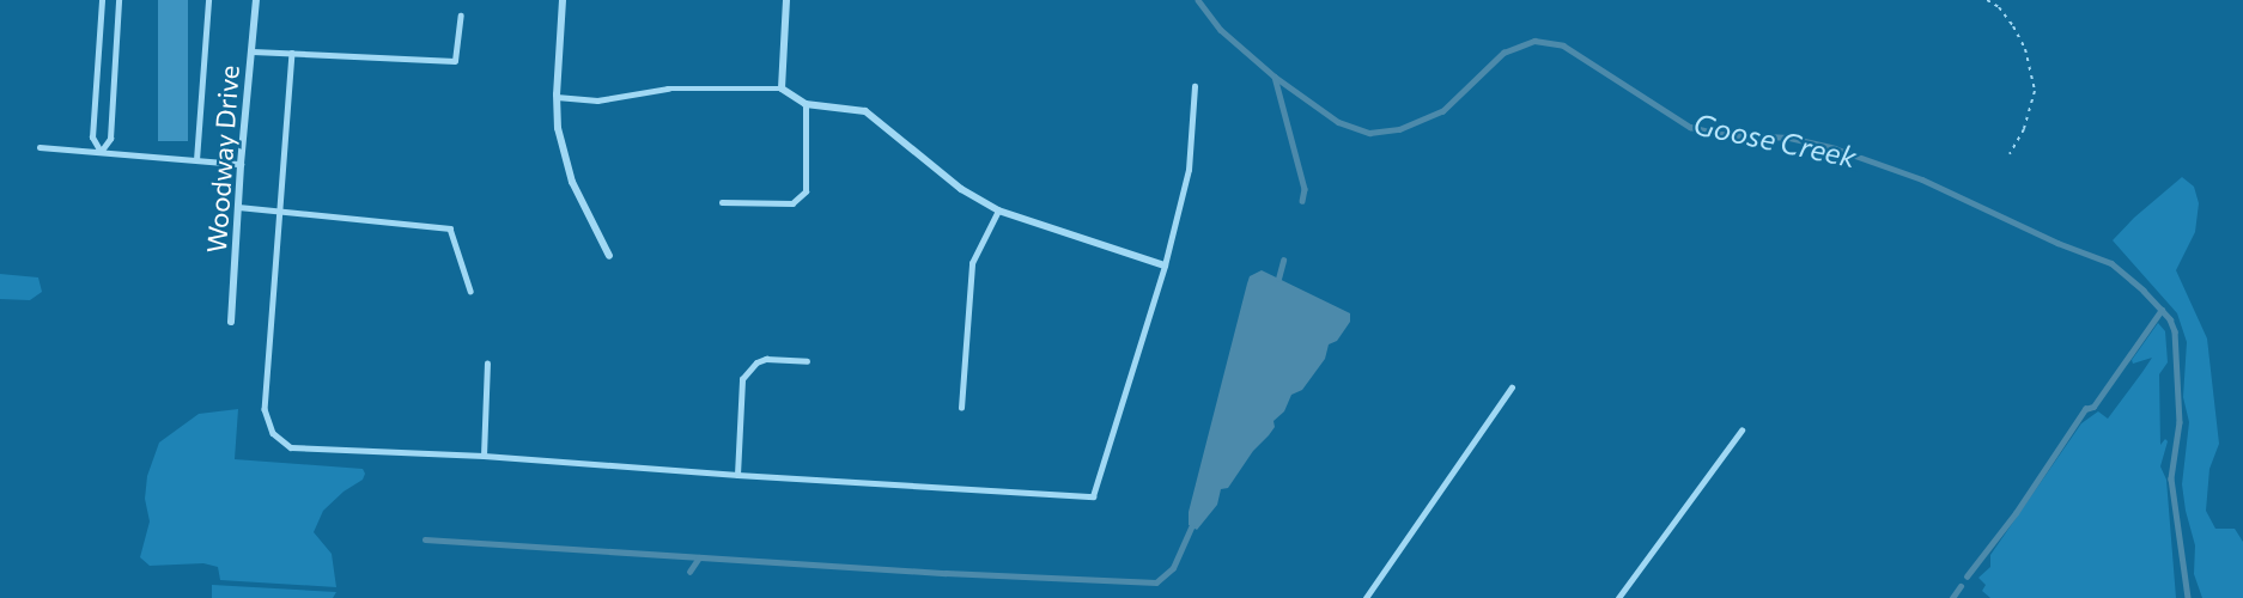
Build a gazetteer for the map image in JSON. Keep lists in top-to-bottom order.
{
  "streets": {
    "street": ["Woodway Drive"]
  },
  "water": ["Goose Creek"]
}
